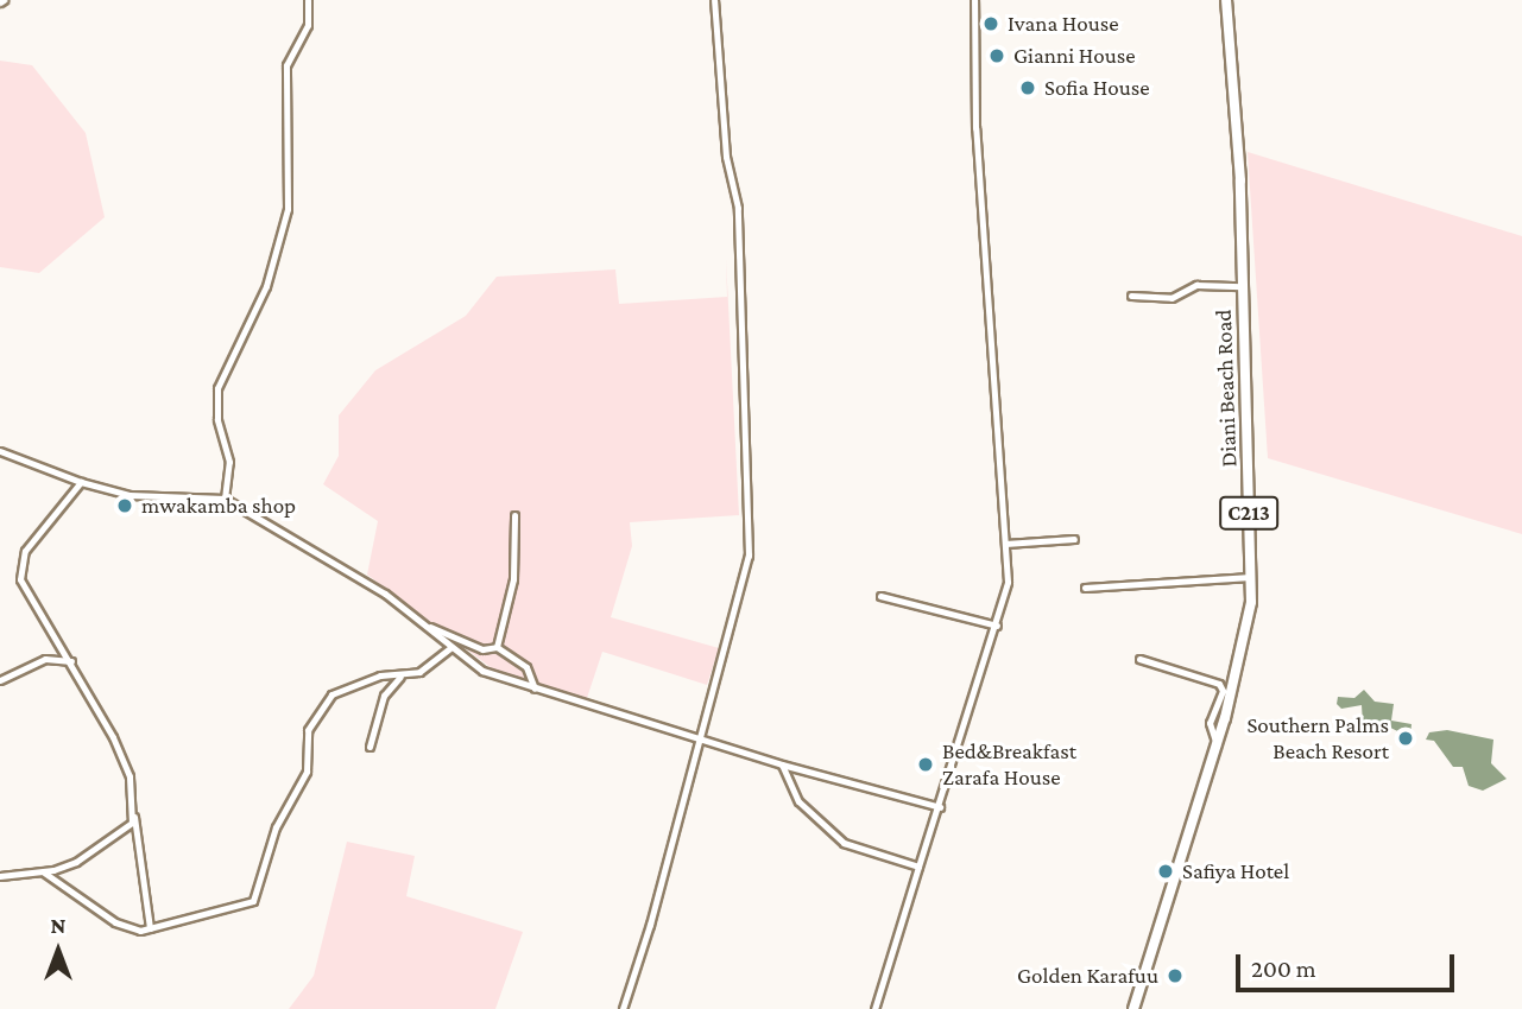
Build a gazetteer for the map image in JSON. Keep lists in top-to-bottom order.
{
  "streets": {
    "main road": ["Diani Beach Road", "C213"]
  },
  "places": [
    "Ivana House",
    "Gianni House",
    "Sofia House",
    "mwakamba shop",
    "Southern Palms Beach Resort",
    "Bed&Breakfast Zarafa House",
    "Safiya Hotel",
    "Golden Karafuu"
  ],
  "scale_bar": "200 m",
  "north": "top"
}
